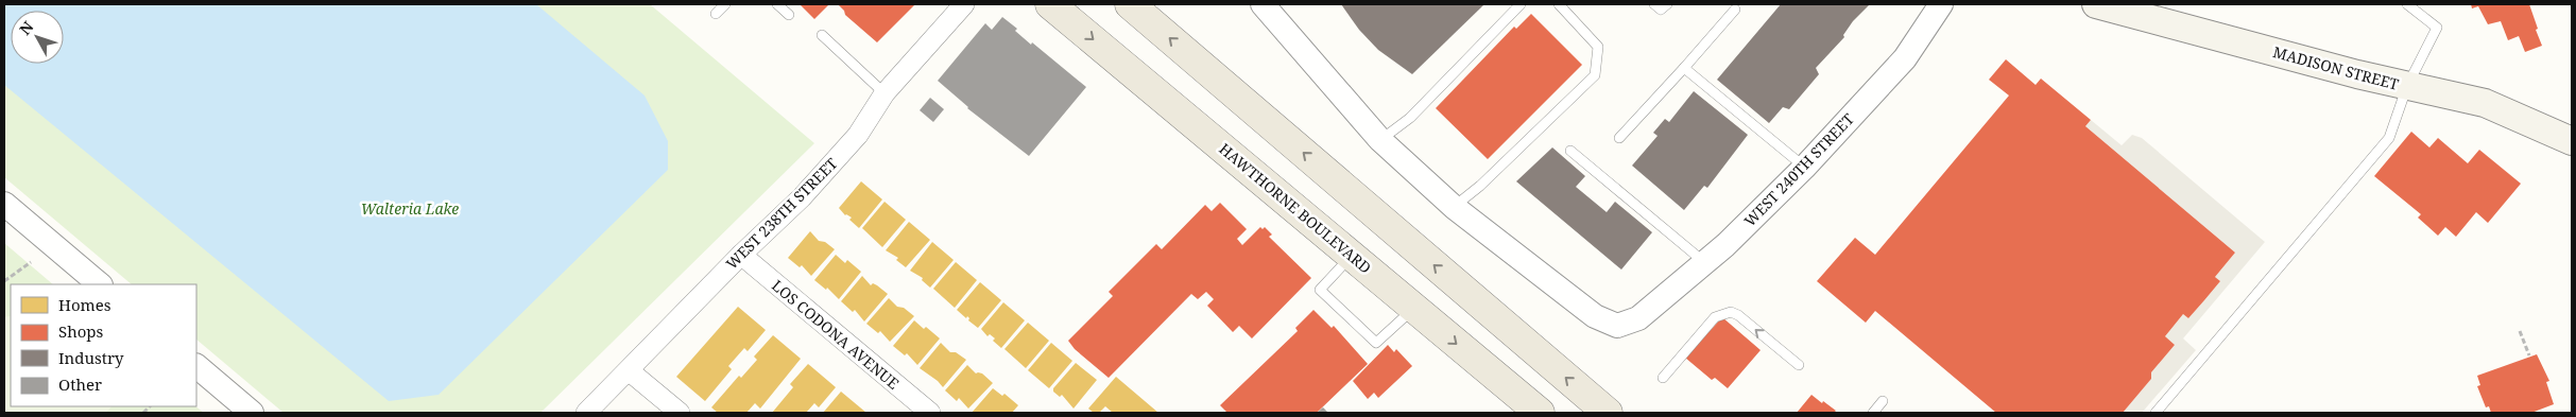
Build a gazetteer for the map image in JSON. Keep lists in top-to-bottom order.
{
  "streets": {
    "main road": ["MADISON STREET", "HAWTHORNE BOULEVARD"],
    "street": ["WEST 240TH STREET", "WEST 238TH STREET", "LOS CODONA AVENUE"]
  },
  "crossings": [
    ["WEST 238TH STREET", "LOS CODONA AVENUE"]
  ],
  "parks": ["Walteria Lake"],
  "legend": [
    "Homes",
    "Shops",
    "Industry",
    "Other"
  ],
  "north": "top left"
}
